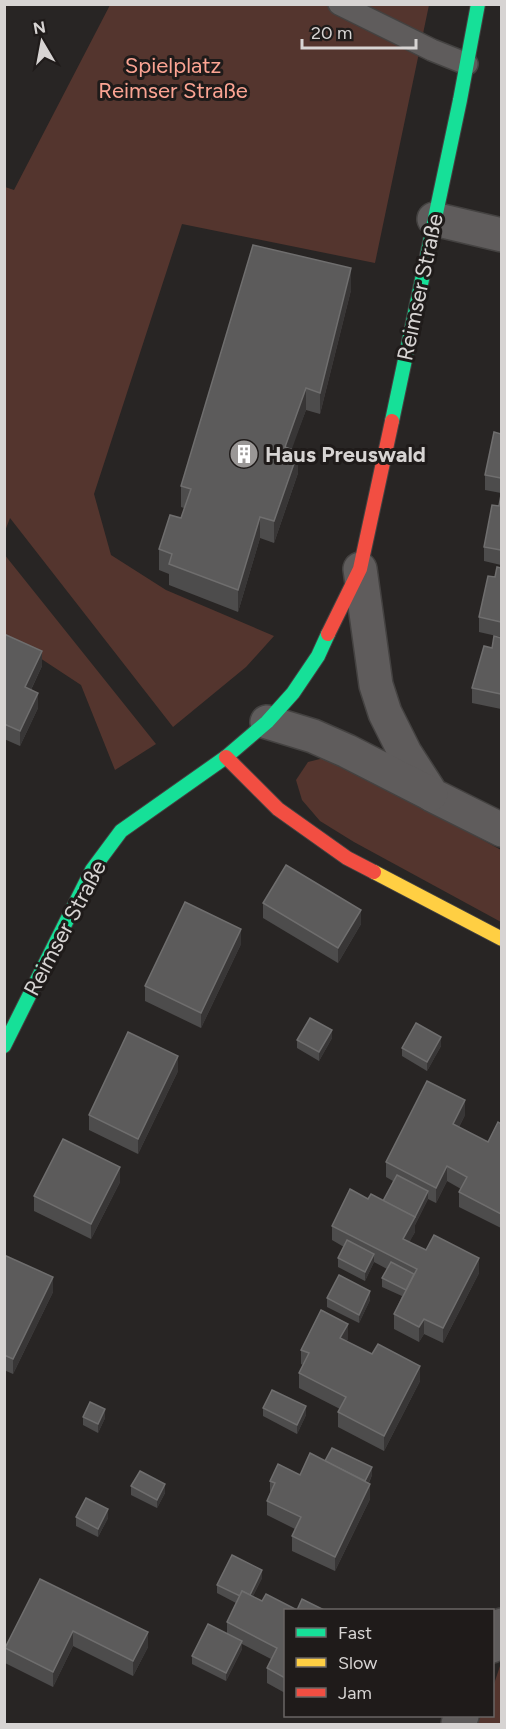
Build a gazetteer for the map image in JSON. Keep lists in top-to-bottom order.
{
  "streets": {
    "street": ["Reimser Straße"]
  },
  "parks": ["Spielplatz Reimser Straße"],
  "places": {
    "building": ["Haus Preuswald"]
  },
  "legend": ["Fast", "Slow", "Jam"],
  "scale_bar": "20 m",
  "north": "top"
}
